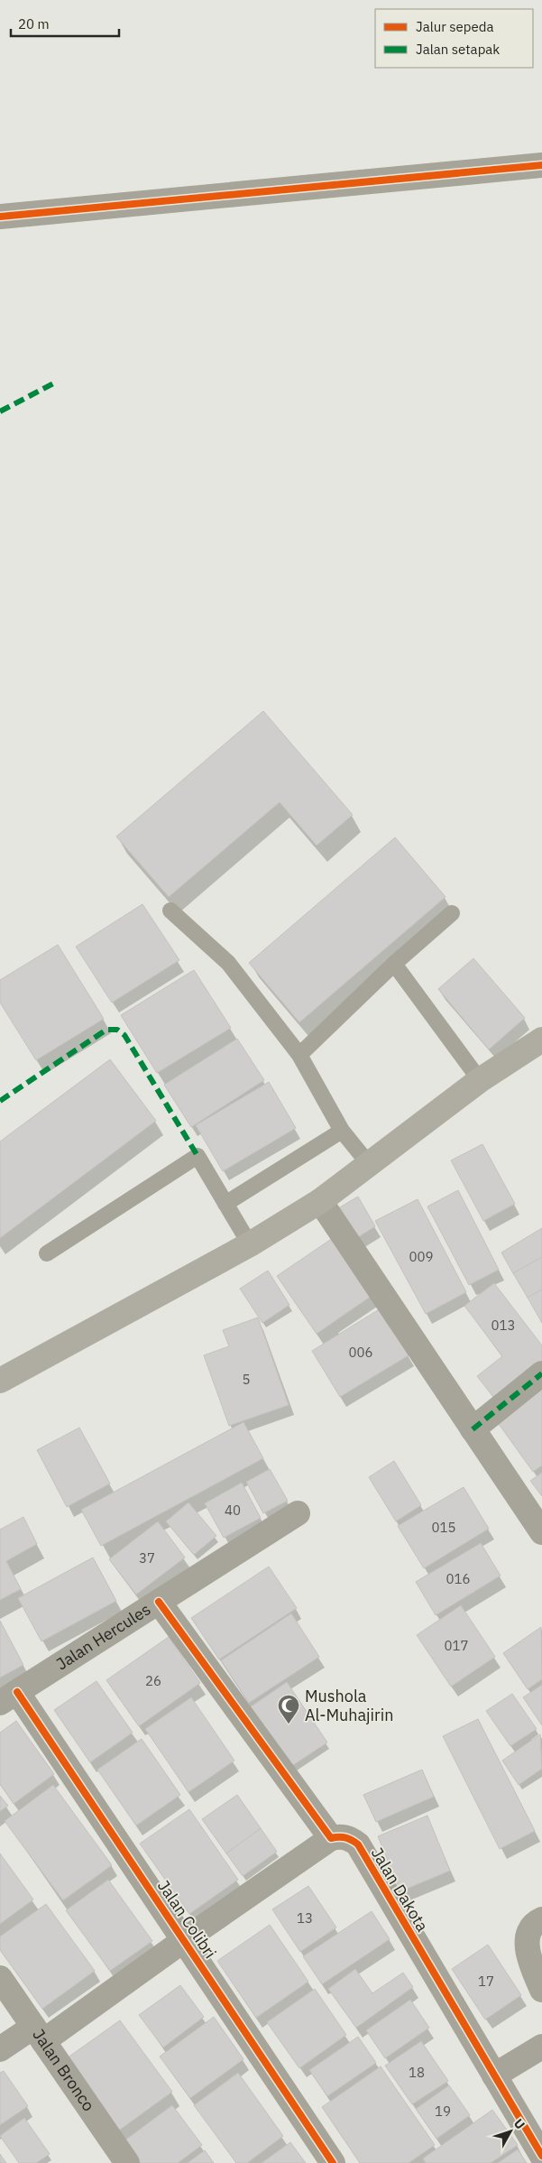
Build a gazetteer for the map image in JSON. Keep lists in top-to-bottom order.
{
  "streets": {
    "street": [
      "Jalan Hercules",
      "Jalan Dakota",
      "Jalan Colibri",
      "Jalan Bronco"
    ]
  },
  "crossings": [
    ["Jalan Hercules", "Jalan Colibri"]
  ],
  "places": {
    "mosque": ["Mushola Al-Muhajirin"]
  },
  "house_numbers": [
    "009",
    "013",
    "006",
    "5",
    "40",
    "015",
    "37",
    "016",
    "017",
    "26",
    "13",
    "17",
    "18",
    "19"
  ],
  "legend": ["Jalur sepeda", "Jalan setapak"],
  "scale_bar": "20 m",
  "north": "top right"
}
